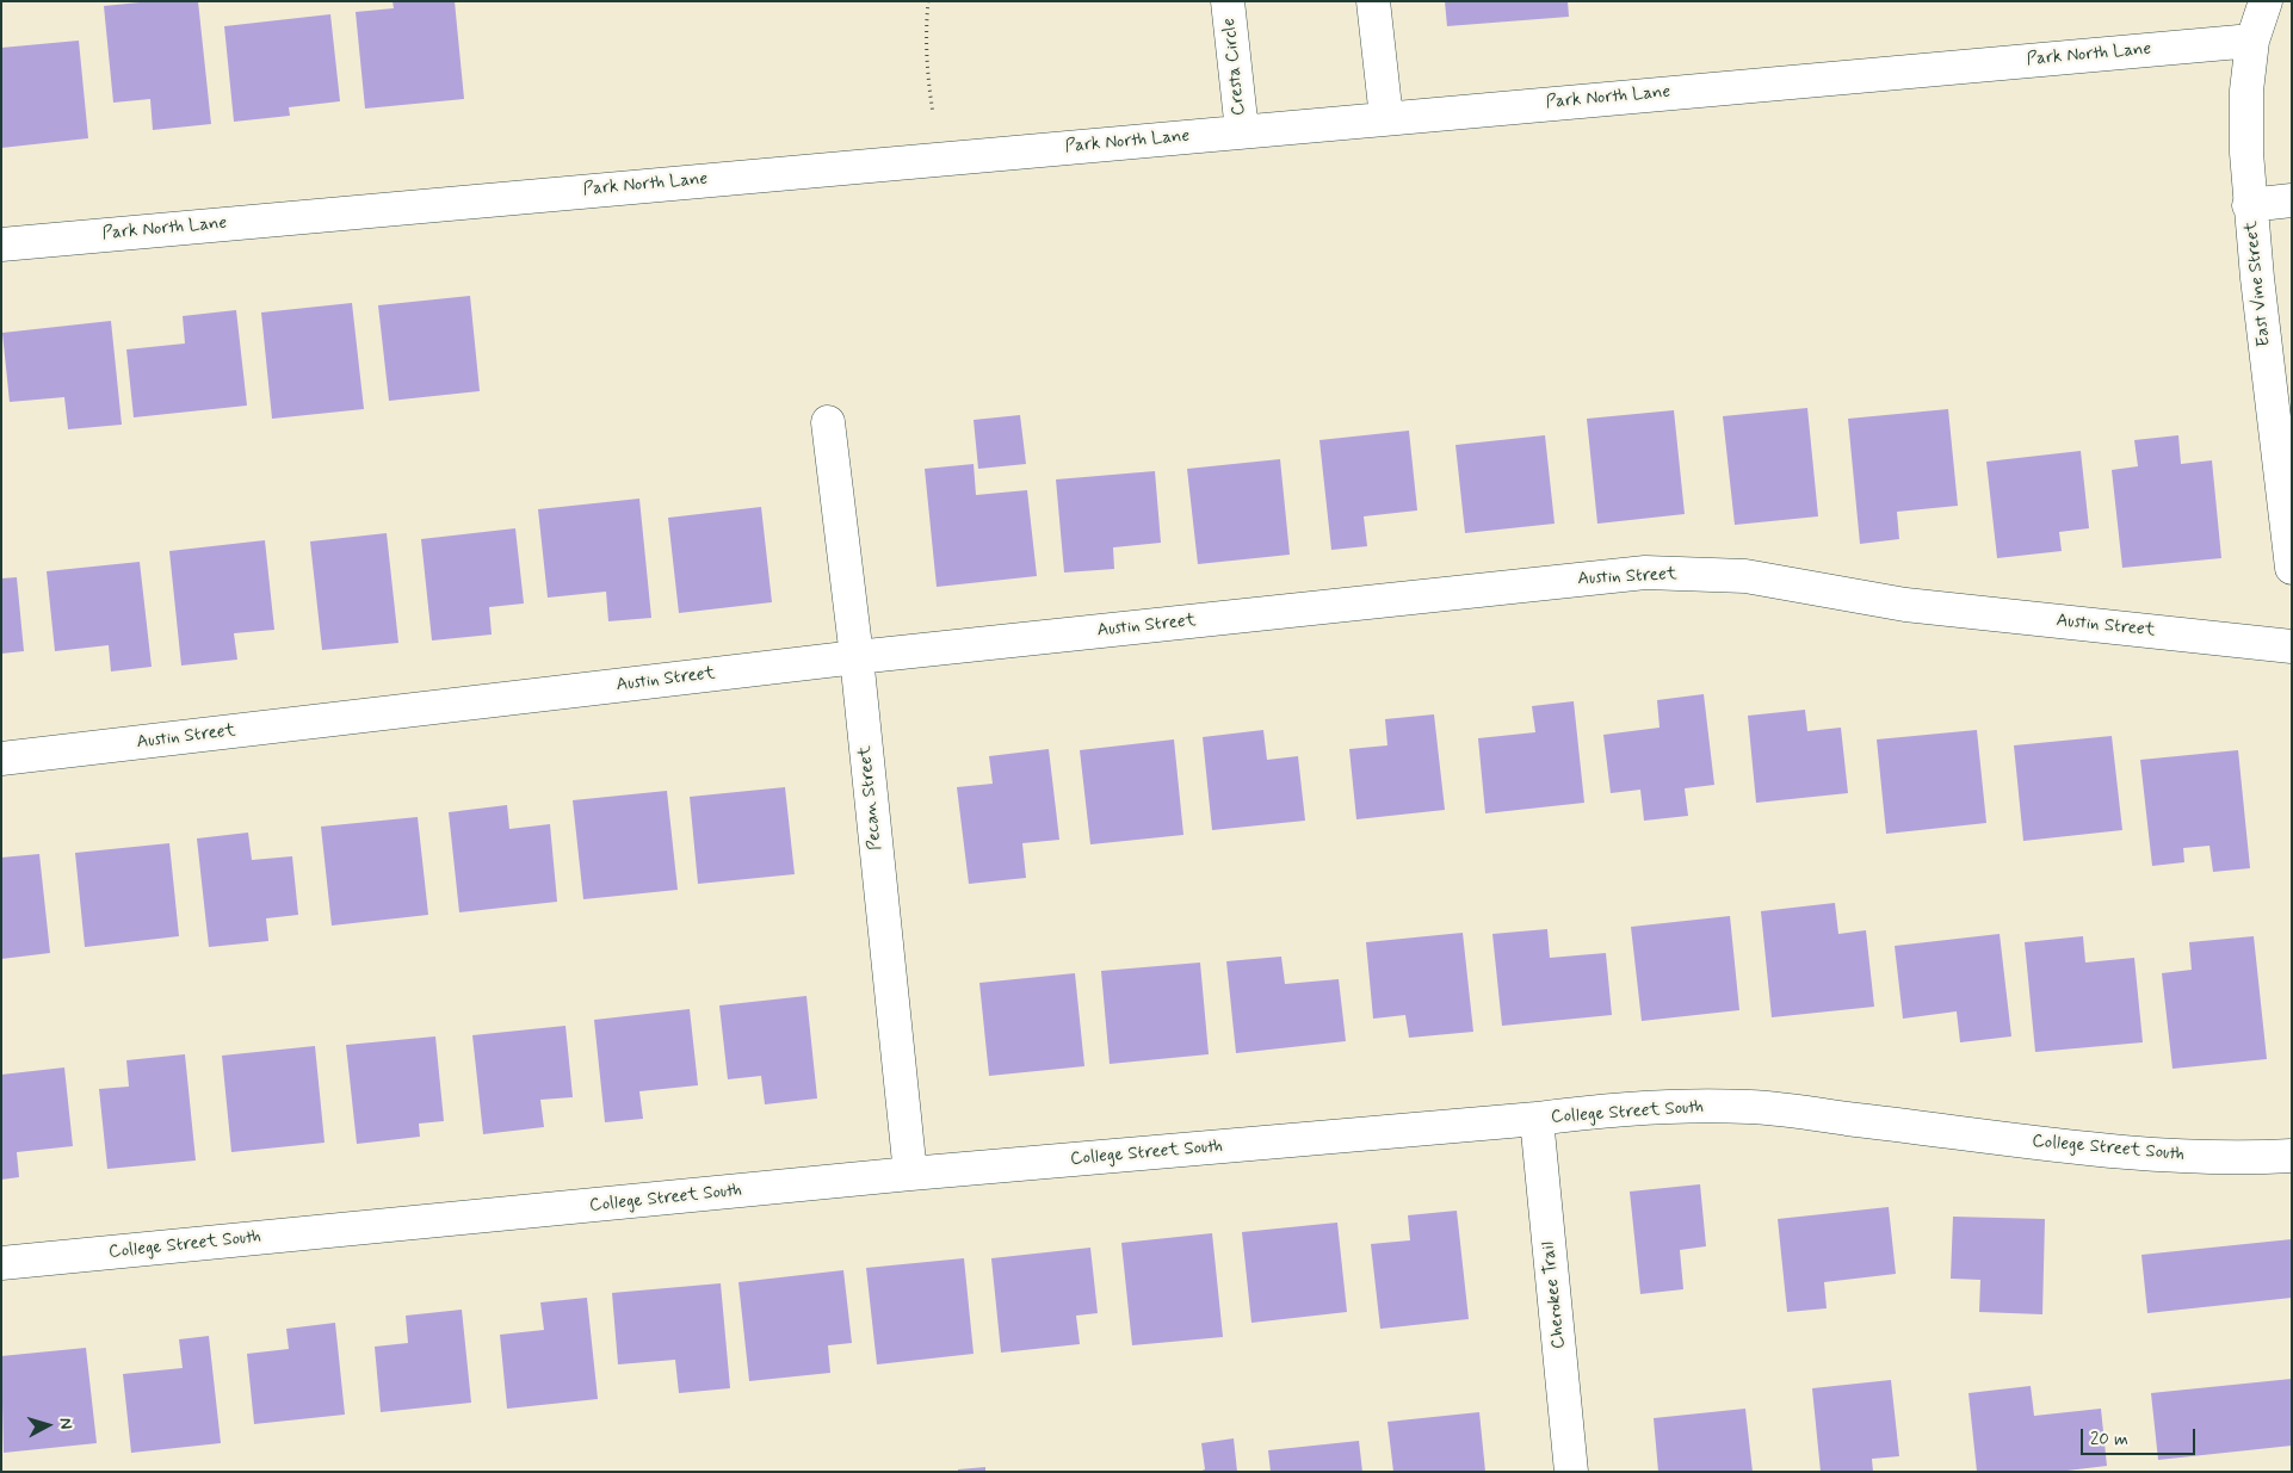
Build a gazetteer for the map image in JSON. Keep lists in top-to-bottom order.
{
  "streets": {
    "street": [
      "Park North Lane",
      "Cresta Circle",
      "East Vine Street",
      "Austin Street",
      "Pecan Street",
      "College Street South",
      "Cherokee Trail"
    ]
  },
  "crossings": [
    ["Park North Lane", "Cresta Circle"],
    ["Park North Lane", "East Vine Street"],
    ["Austin Street", "Pecan Street"],
    ["Pecan Street", "College Street South"],
    ["College Street South", "Cherokee Trail"]
  ],
  "scale_bar": "20 m",
  "north": "right"
}
